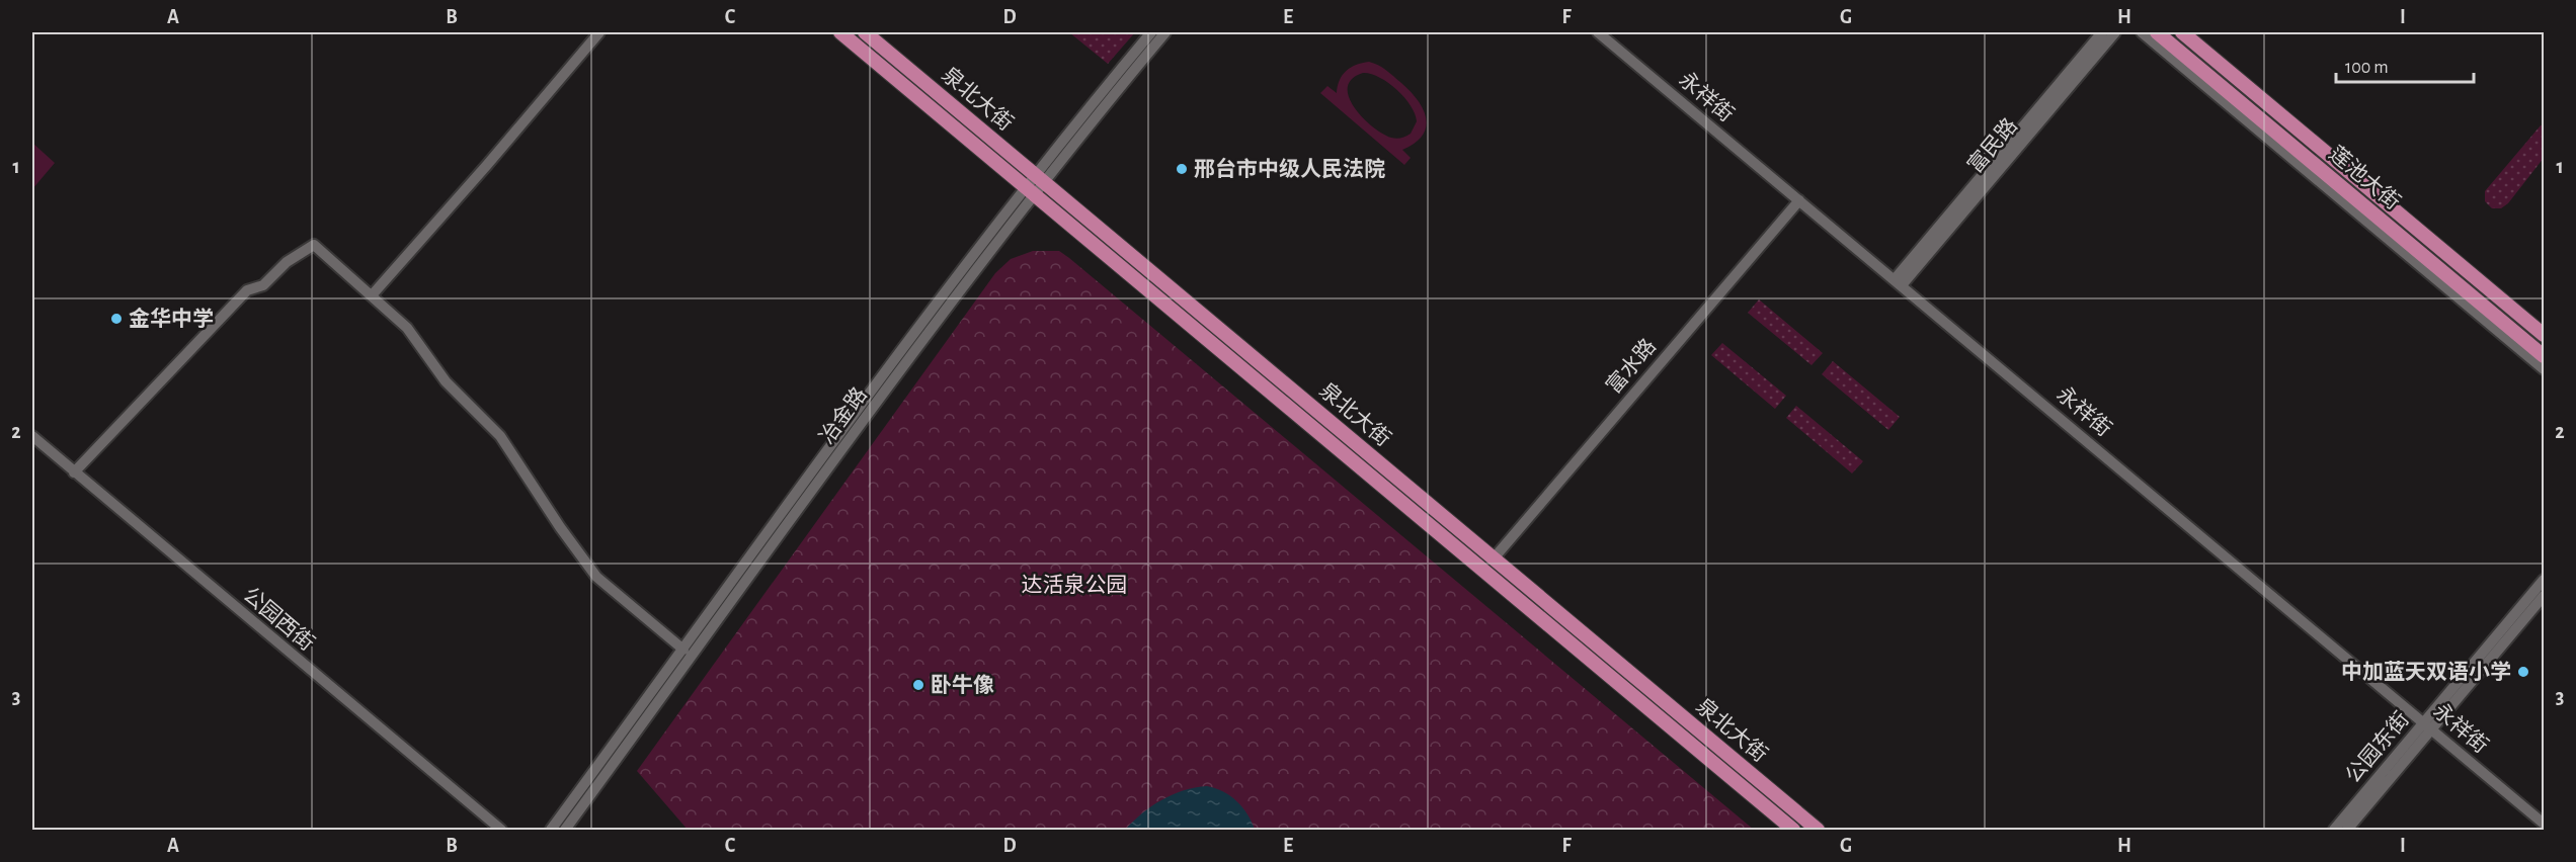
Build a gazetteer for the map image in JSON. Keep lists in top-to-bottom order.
{
  "streets": {
    "main road": ["泉北大街", "莲池大街"],
    "street": [
      "永祥街",
      "富民路",
      "富水路",
      "冶金路",
      "公园西街",
      "公园东街"
    ]
  },
  "crossings": [
    ["永祥街", "富民路"],
    ["永祥街", "富水路"],
    ["永祥街", "公园东街"],
    ["泉北大街", "富水路"],
    ["泉北大街", "冶金路"]
  ],
  "parks": ["达活泉公园"],
  "places": [
    "邢台市中级人民法院",
    "金华中学",
    "中加蓝天双语小学",
    "卧牛像"
  ],
  "scale_bar": "100 m",
  "grid": {
    "columns": [
      "A",
      "B",
      "C",
      "D",
      "E",
      "F",
      "G",
      "H",
      "I"
    ],
    "rows": ["1", "2", "3"]
  }
}
